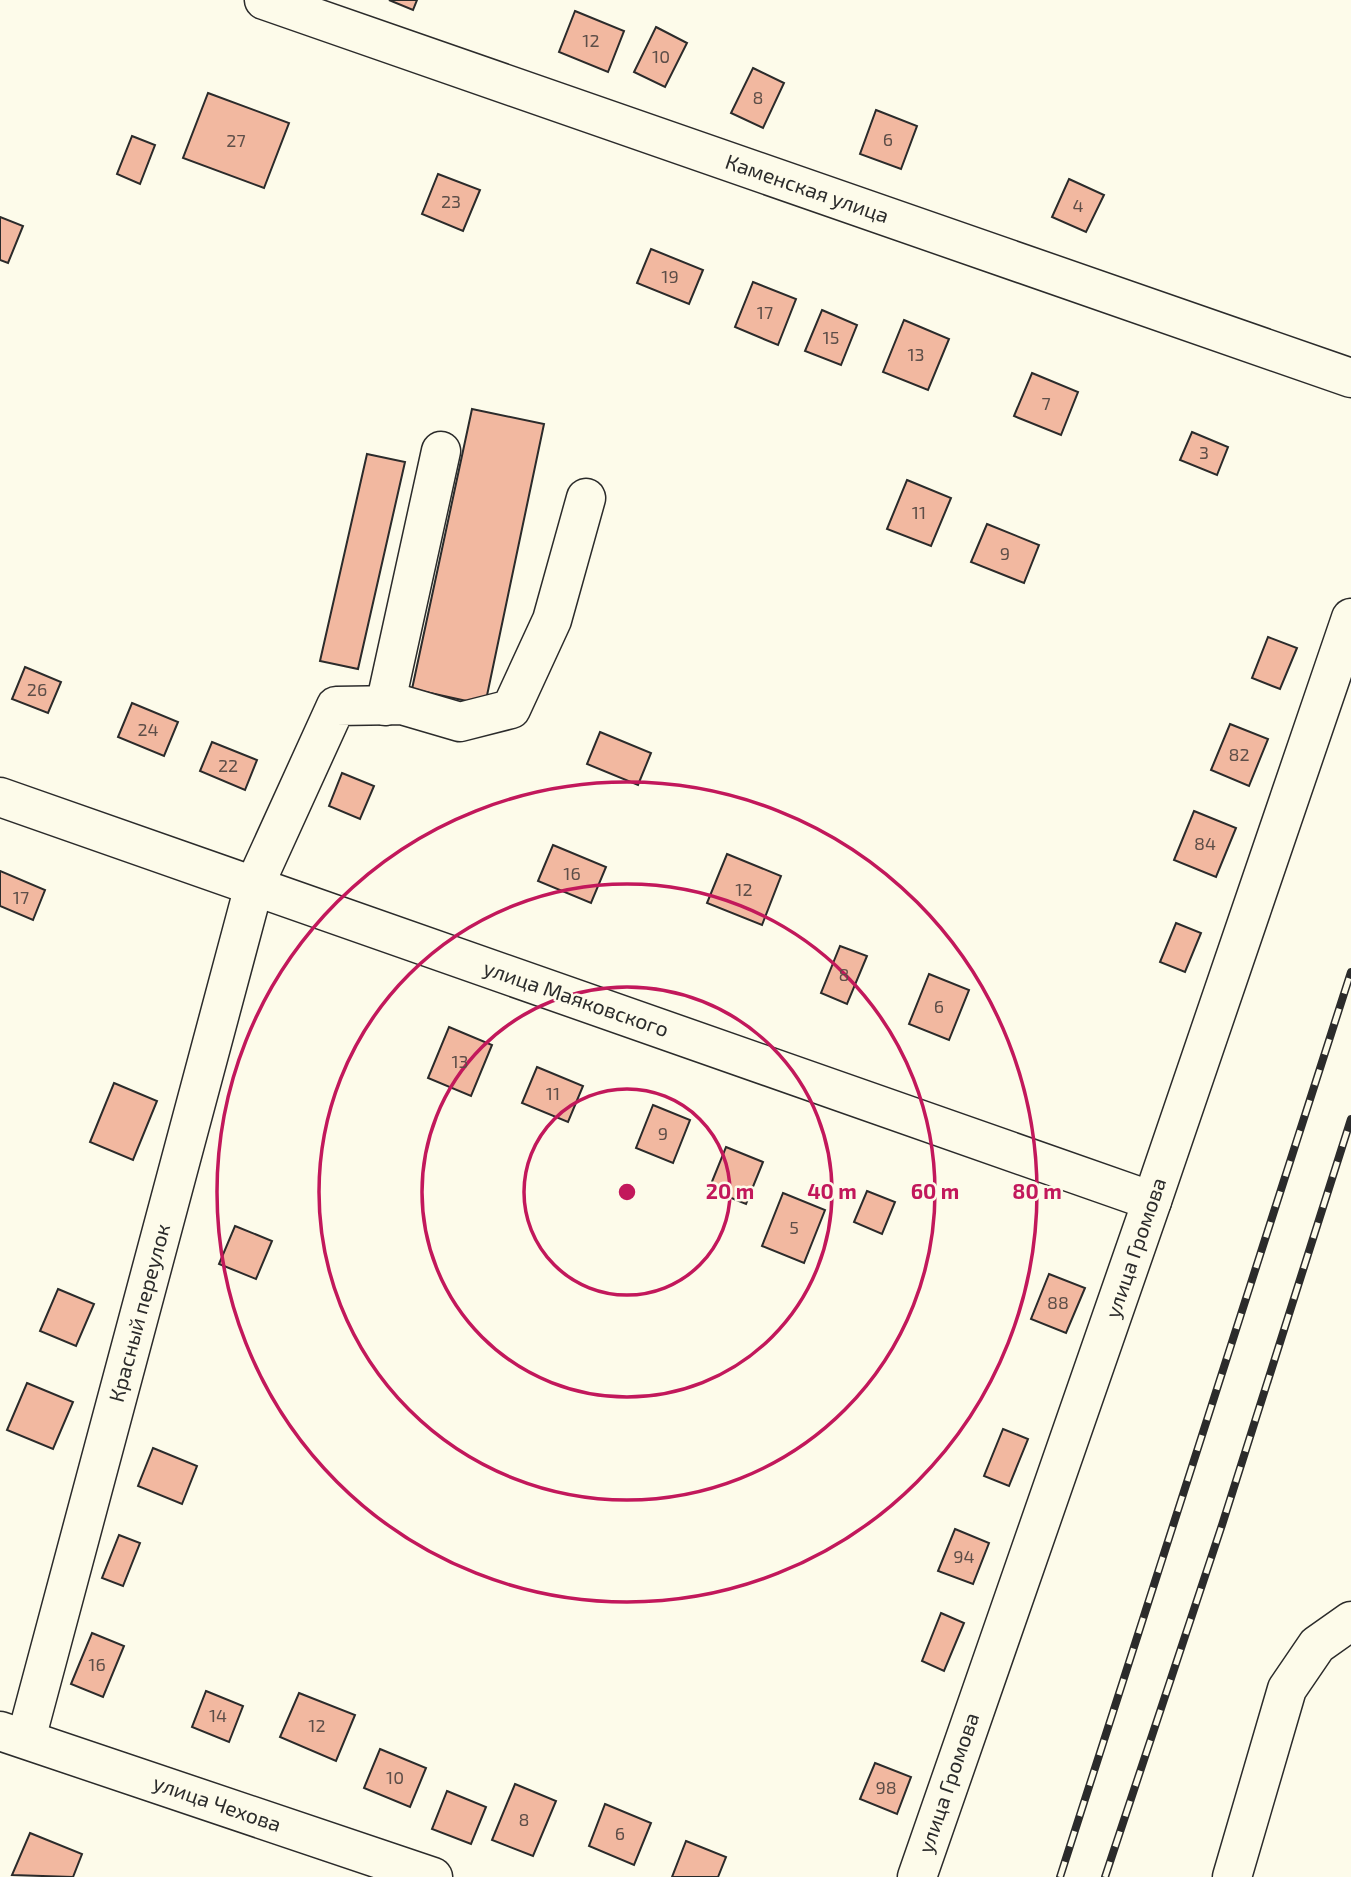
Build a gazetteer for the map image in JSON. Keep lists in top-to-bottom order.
{
  "streets": {
    "street": [
      "Каменская улица",
      "улица Маяковского",
      "улица Громова",
      "Красный переулок",
      "улица Чехова"
    ]
  },
  "crossings": [
    ["улица Маяковского", "улица Громова"],
    ["улица Маяковского", "Красный переулок"],
    ["Красный переулок", "улица Чехова"]
  ],
  "house_numbers": [
    "12",
    "10",
    "8",
    "6",
    "27",
    "23",
    "4",
    "19",
    "17",
    "15",
    "13",
    "7",
    "3",
    "11",
    "9",
    "26",
    "24",
    "82",
    "22",
    "84",
    "16",
    "12",
    "17",
    "8",
    "6",
    "13",
    "11",
    "9",
    "5",
    "88",
    "94",
    "16",
    "14",
    "12",
    "10",
    "98",
    "8",
    "6"
  ],
  "rings": [
    "20 m",
    "40 m",
    "60 m",
    "80 m"
  ]
}
